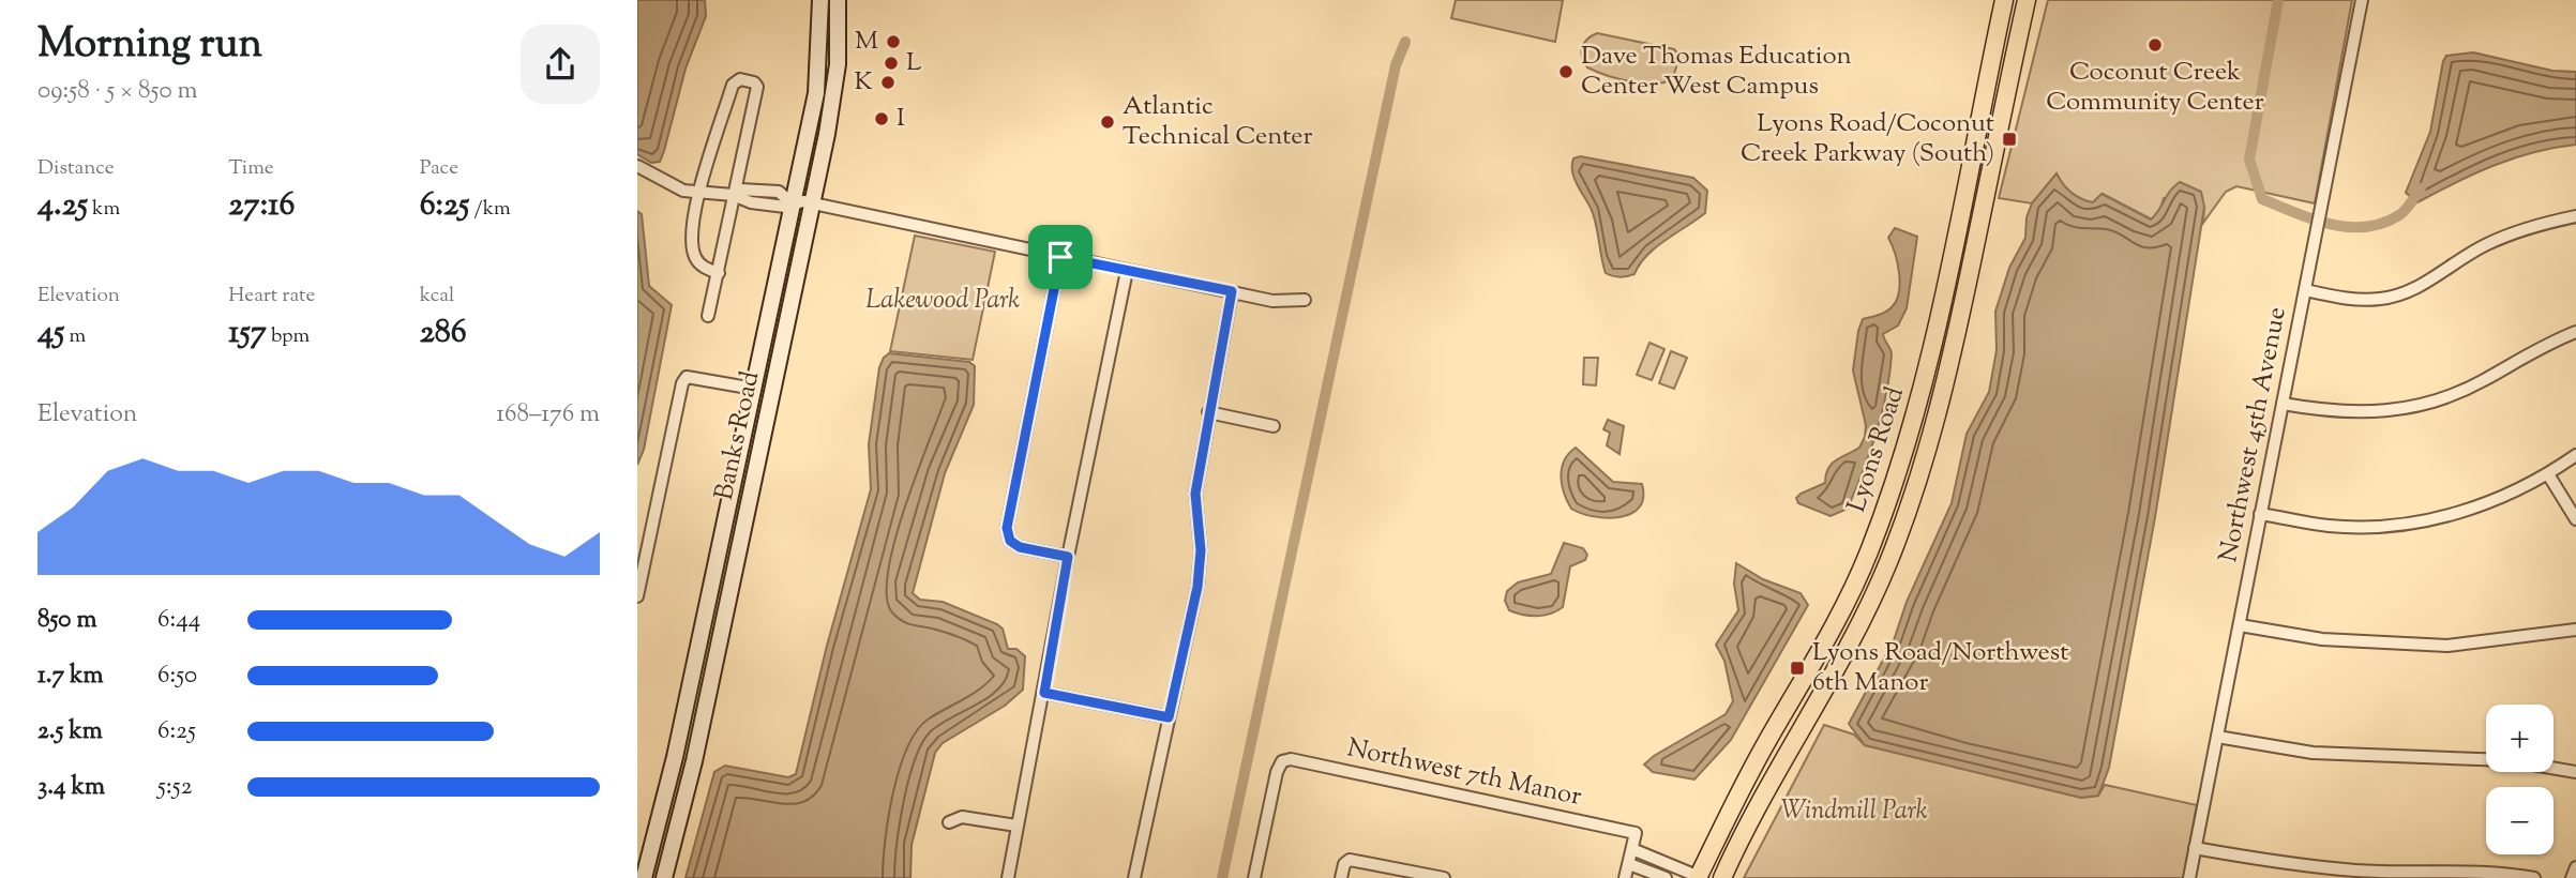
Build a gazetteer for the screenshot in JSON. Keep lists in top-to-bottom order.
{
  "streets": {
    "main road": ["Lyons Road"],
    "street": ["Northwest 45th Avenue", "Banks Road", "Northwest 7th Manor"]
  },
  "parks": ["Lakewood Park", "Windmill Park"],
  "places": {
    "other": [
      "M",
      "Coconut Creek Community Center",
      "L",
      "Dave Thomas Education Center West Campus",
      "K",
      "I",
      "Atlantic Technical Center"
    ],
    "transit": ["Lyons Road/Coconut Creek Parkway (South)", "Lyons Road/Northwest 6th Manor"]
  },
  "page": {
    "heading": ["Morning run", "09:58 · 5 × 850 m"],
    "stats": [
      ["Distance", "4.25 km"],
      ["Time", "27:16"],
      ["Pace", "6:25 /km"],
      ["Elevation", "45 m"],
      ["Heart rate", "157 bpm"],
      ["kcal", "286"]
    ],
    "chart": ["Elevation", "168–176 m"],
    "list": [
      {
        "name": "850 m",
        "note": "6:44"
      },
      {
        "name": "1.7 km",
        "note": "6:50"
      },
      {
        "name": "2.5 km",
        "note": "6:25"
      },
      {
        "name": "3.4 km",
        "note": "5:52"
      }
    ],
    "map_buttons": ["+", "−"]
  }
}
